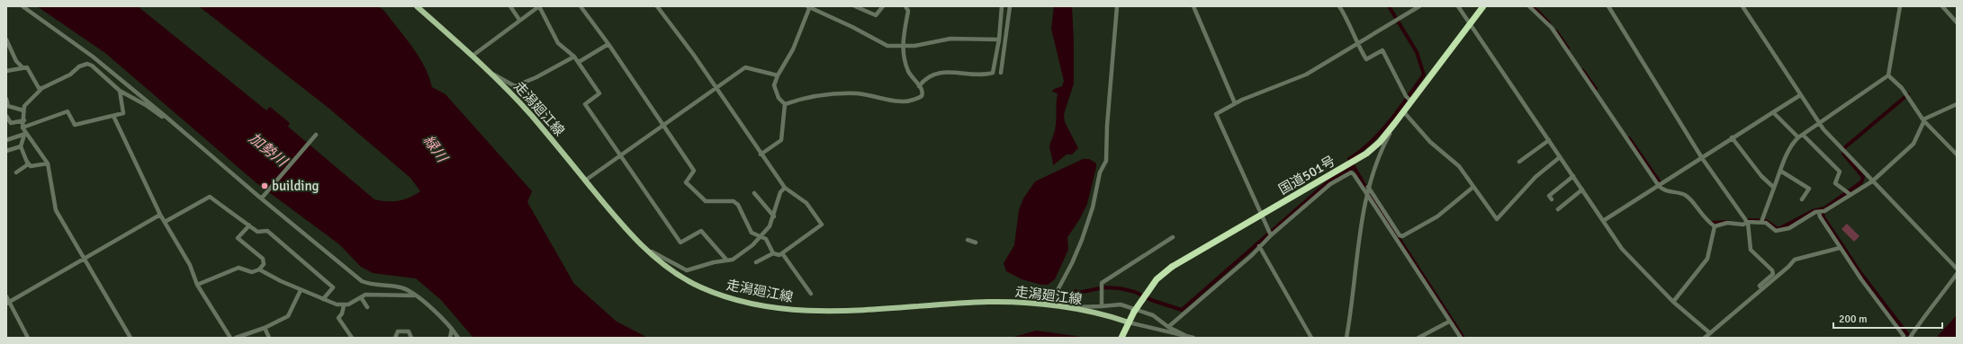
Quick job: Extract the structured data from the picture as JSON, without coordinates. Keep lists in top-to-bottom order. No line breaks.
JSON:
{"streets":{"highway":["国道501号"],"main road":["走潟廻江線"]},"crossings":[["走潟廻江線","国道501号"]],"water":["緑川","加勢川"],"places":["building"],"scale_bar":"200 m"}
